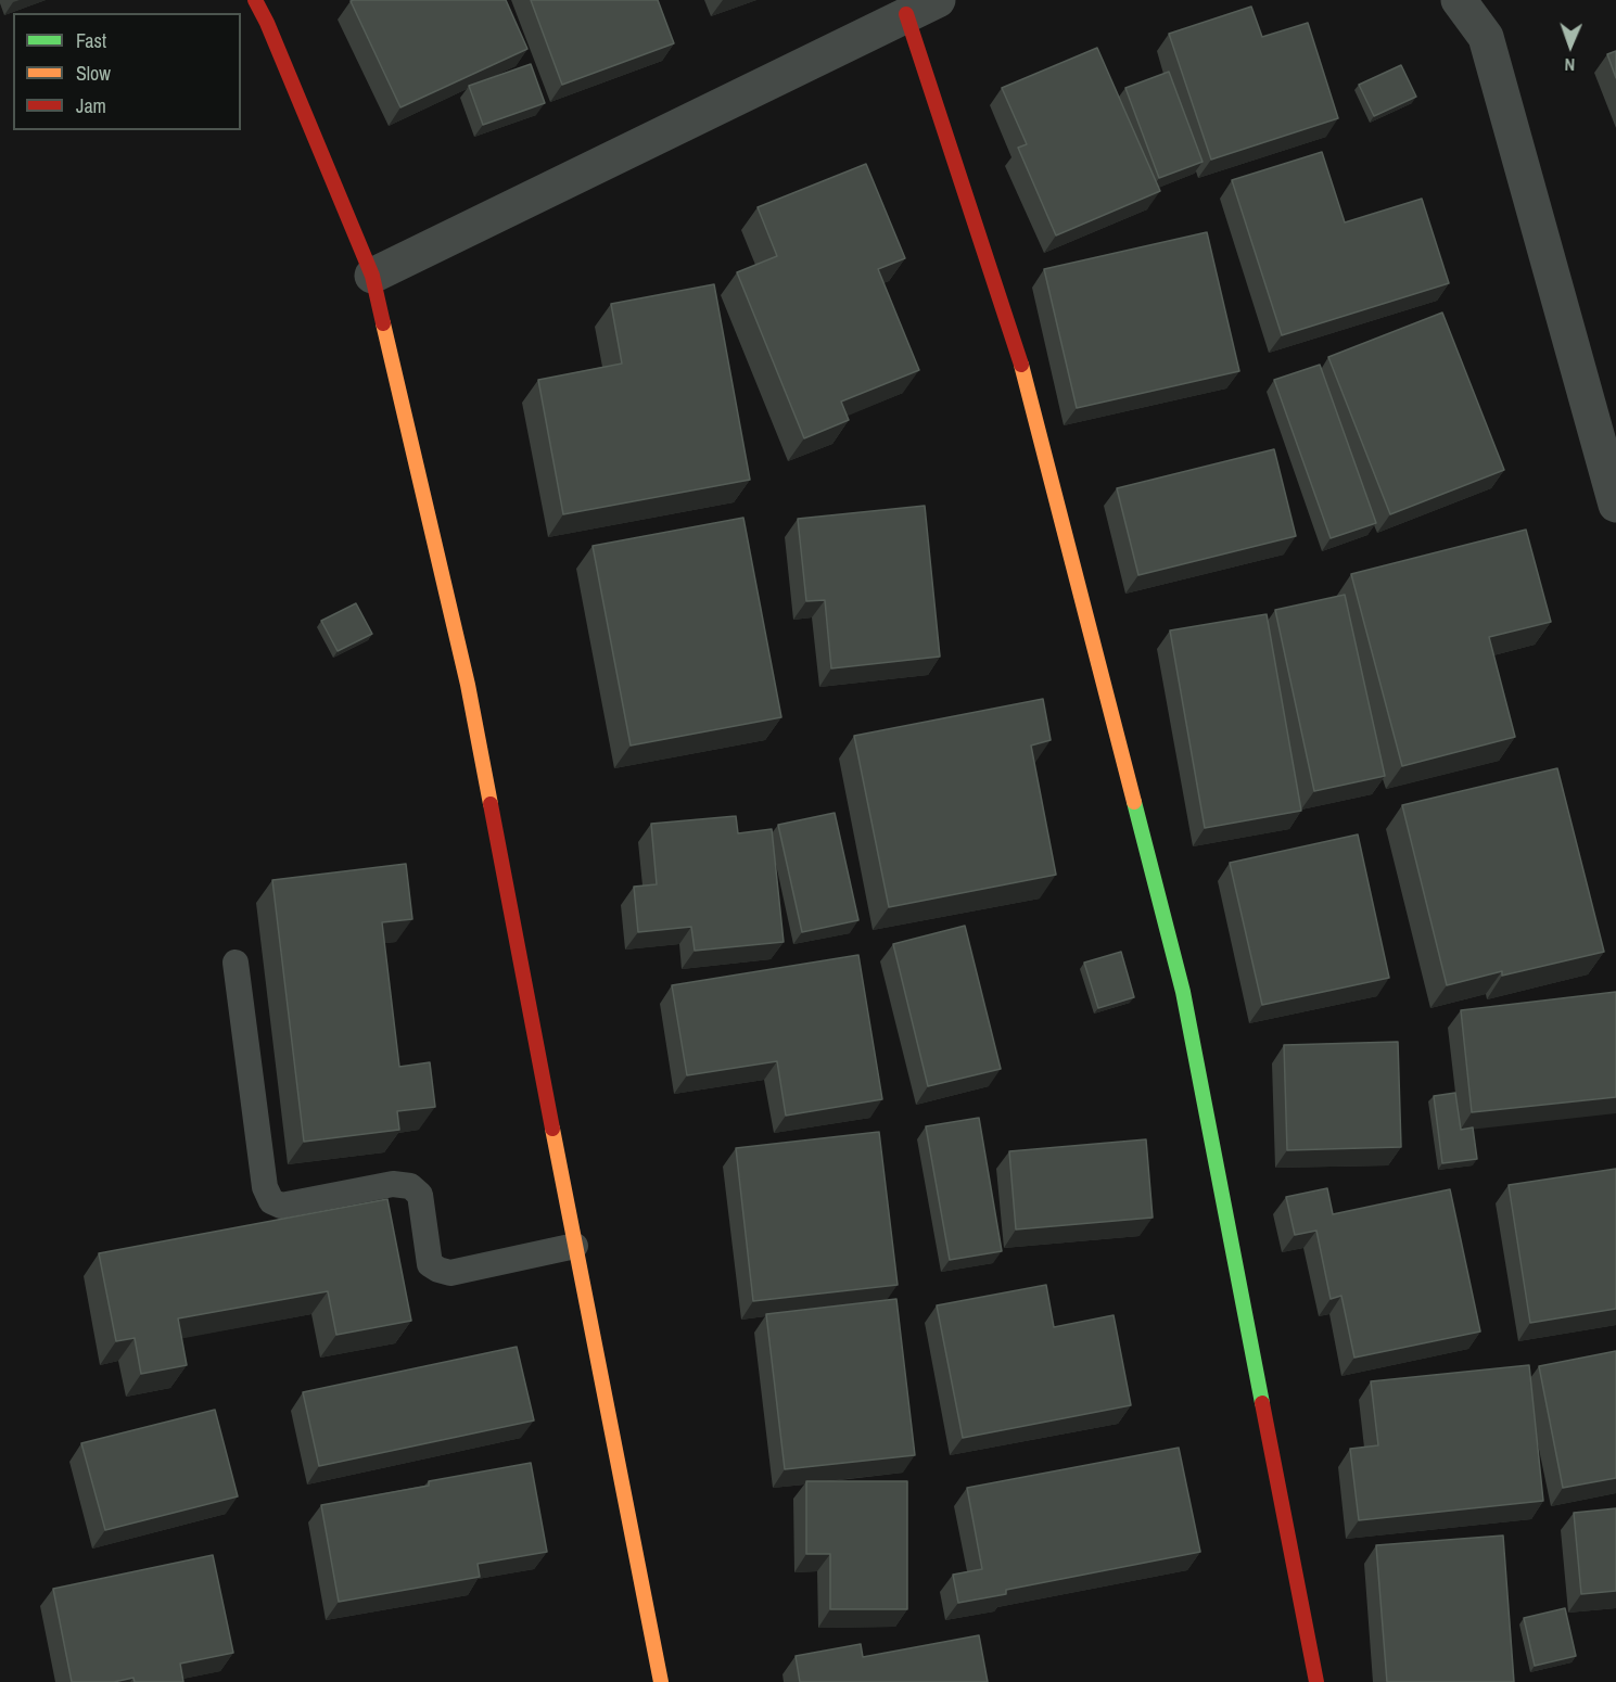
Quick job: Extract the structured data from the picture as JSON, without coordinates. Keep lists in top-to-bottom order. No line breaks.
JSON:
{"legend":["Fast","Slow","Jam"],"north":"bottom"}
